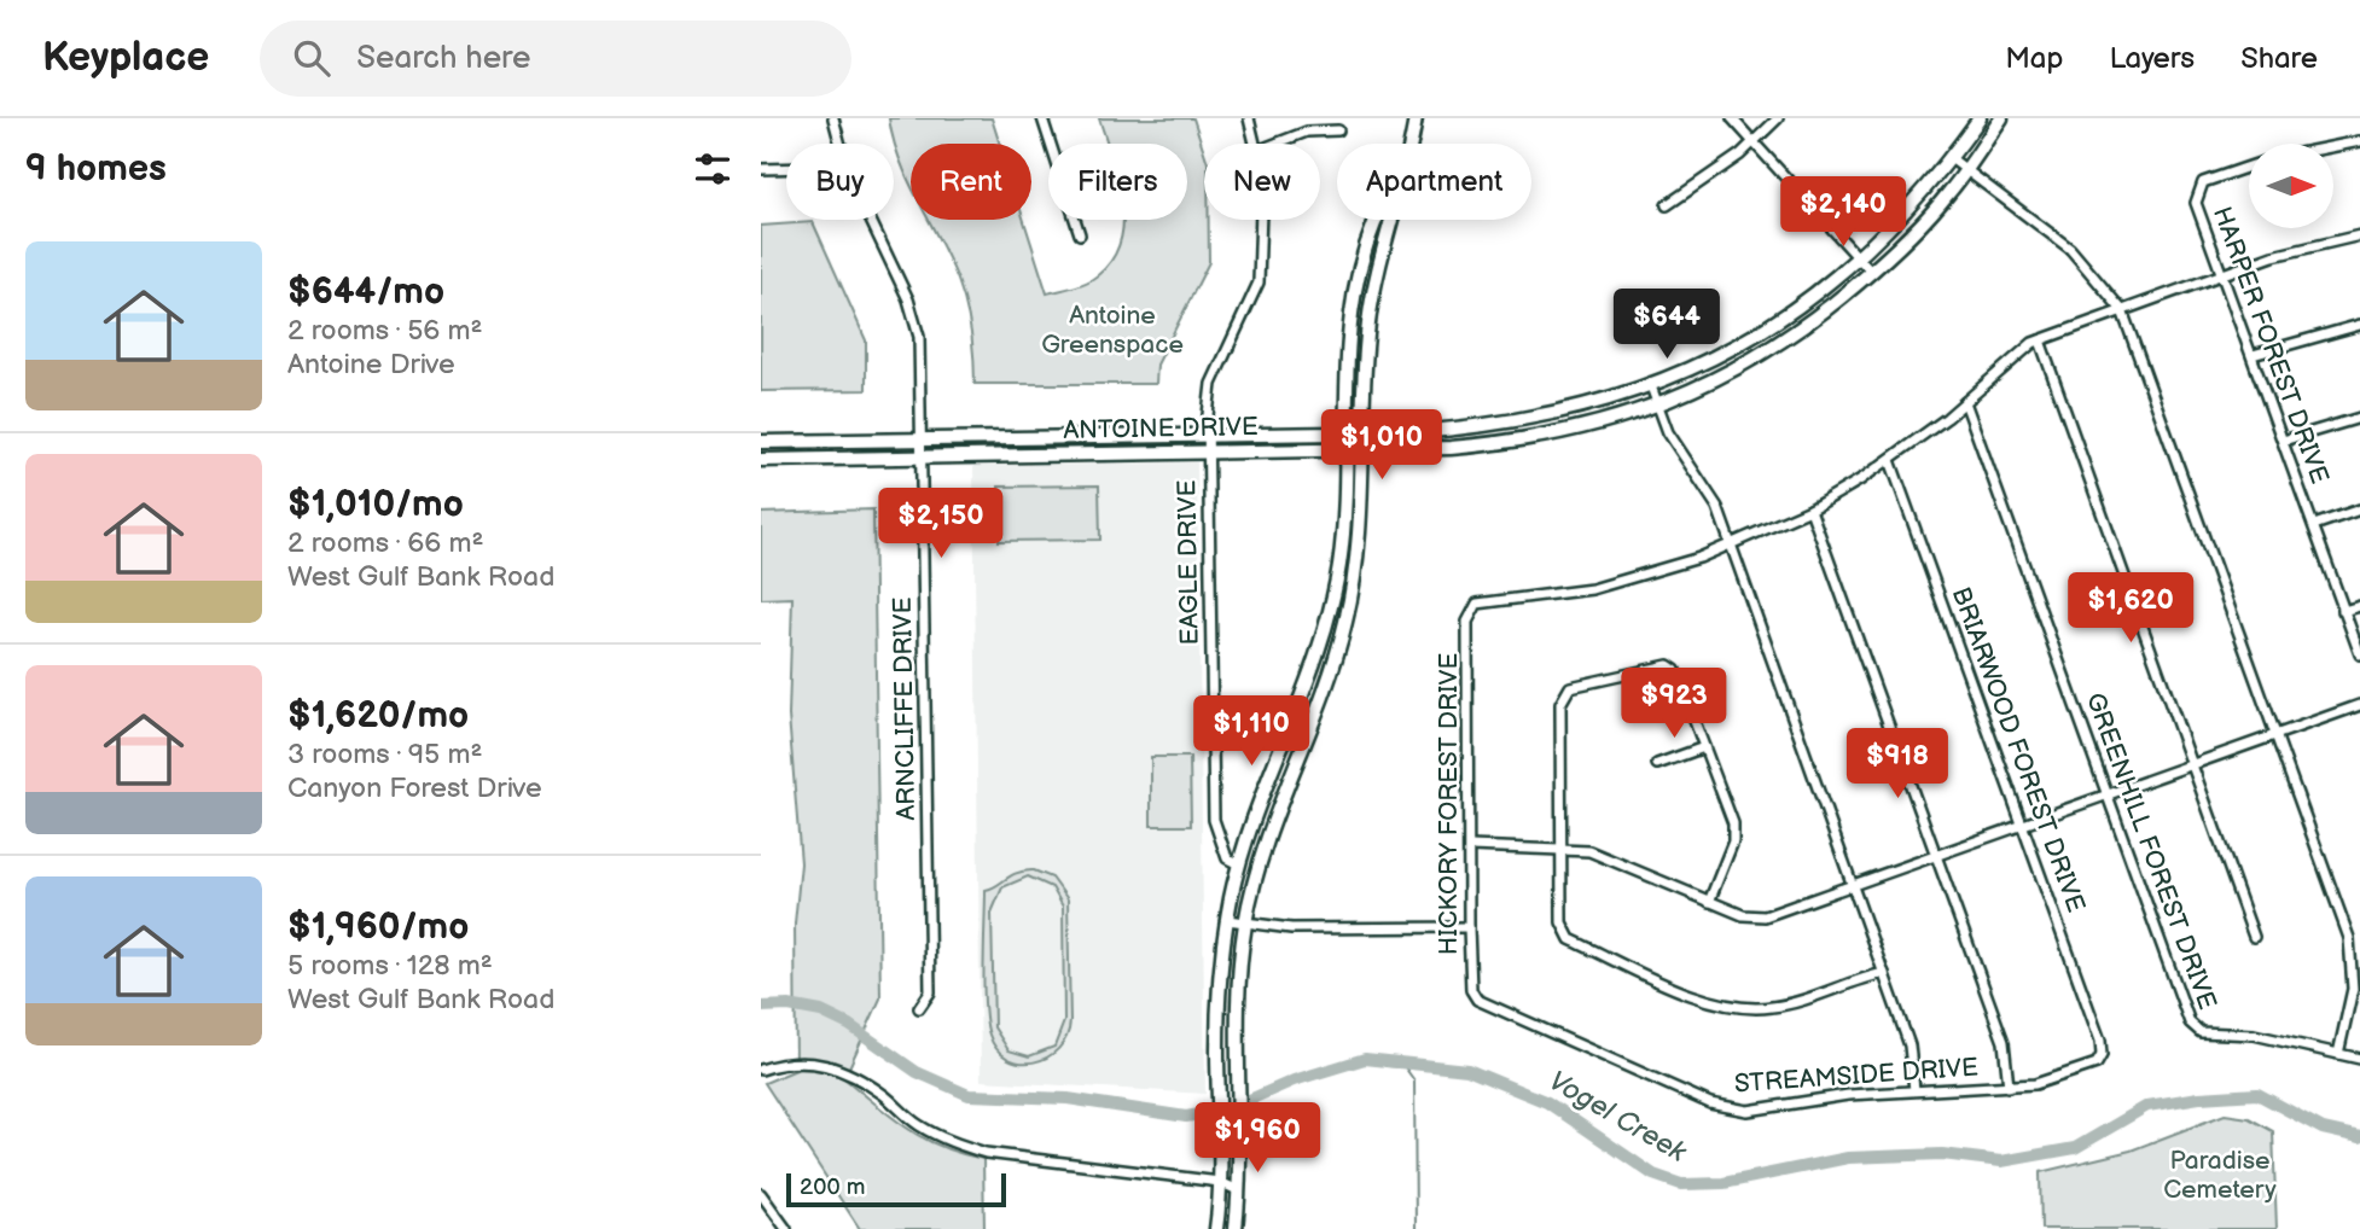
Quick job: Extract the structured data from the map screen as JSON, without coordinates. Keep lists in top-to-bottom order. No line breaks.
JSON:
{"streets":{"main road":["ANTOINE DRIVE"],"street":["HARPER FOREST DRIVE","EAGLE DRIVE","ARNCLIFFE DRIVE","BRIARWOOD FOREST DRIVE","HICKORY FOREST DRIVE","GREENHILL FOREST DRIVE","STREAMSIDE DRIVE"]},"crossings":[["ANTOINE DRIVE","EAGLE DRIVE"],["ANTOINE DRIVE","ARNCLIFFE DRIVE"],["BRIARWOOD FOREST DRIVE","STREAMSIDE DRIVE"],["HICKORY FOREST DRIVE","STREAMSIDE DRIVE"]],"water":["Vogel Creek"],"parks":["Antoine Greenspace","Paradise Cemetery"],"scale_bar":"200 m","north":"right","page":{"header":"Keyplace","search":"Search here","nav":["Map","Layers","Share"],"heading":"9 homes","chip":["Buy","Rent","Filters","New","Apartment"],"price":["$2,140","$644","$1,010","$2,150","$1,620","$923","$1,110","$918","$1,960"],"list":[{"name":"$644/mo","note":"2 rooms · 56 m² · Antoine Drive"},{"name":"$1,010/mo","note":"2 rooms · 66 m² · West Gulf Bank Road"},{"name":"$1,620/mo","note":"3 rooms · 95 m² · Canyon Forest Drive"},{"name":"$1,960/mo","note":"5 rooms · 128 m² · West Gulf Bank Road"}],"scale":"200 m"}}
